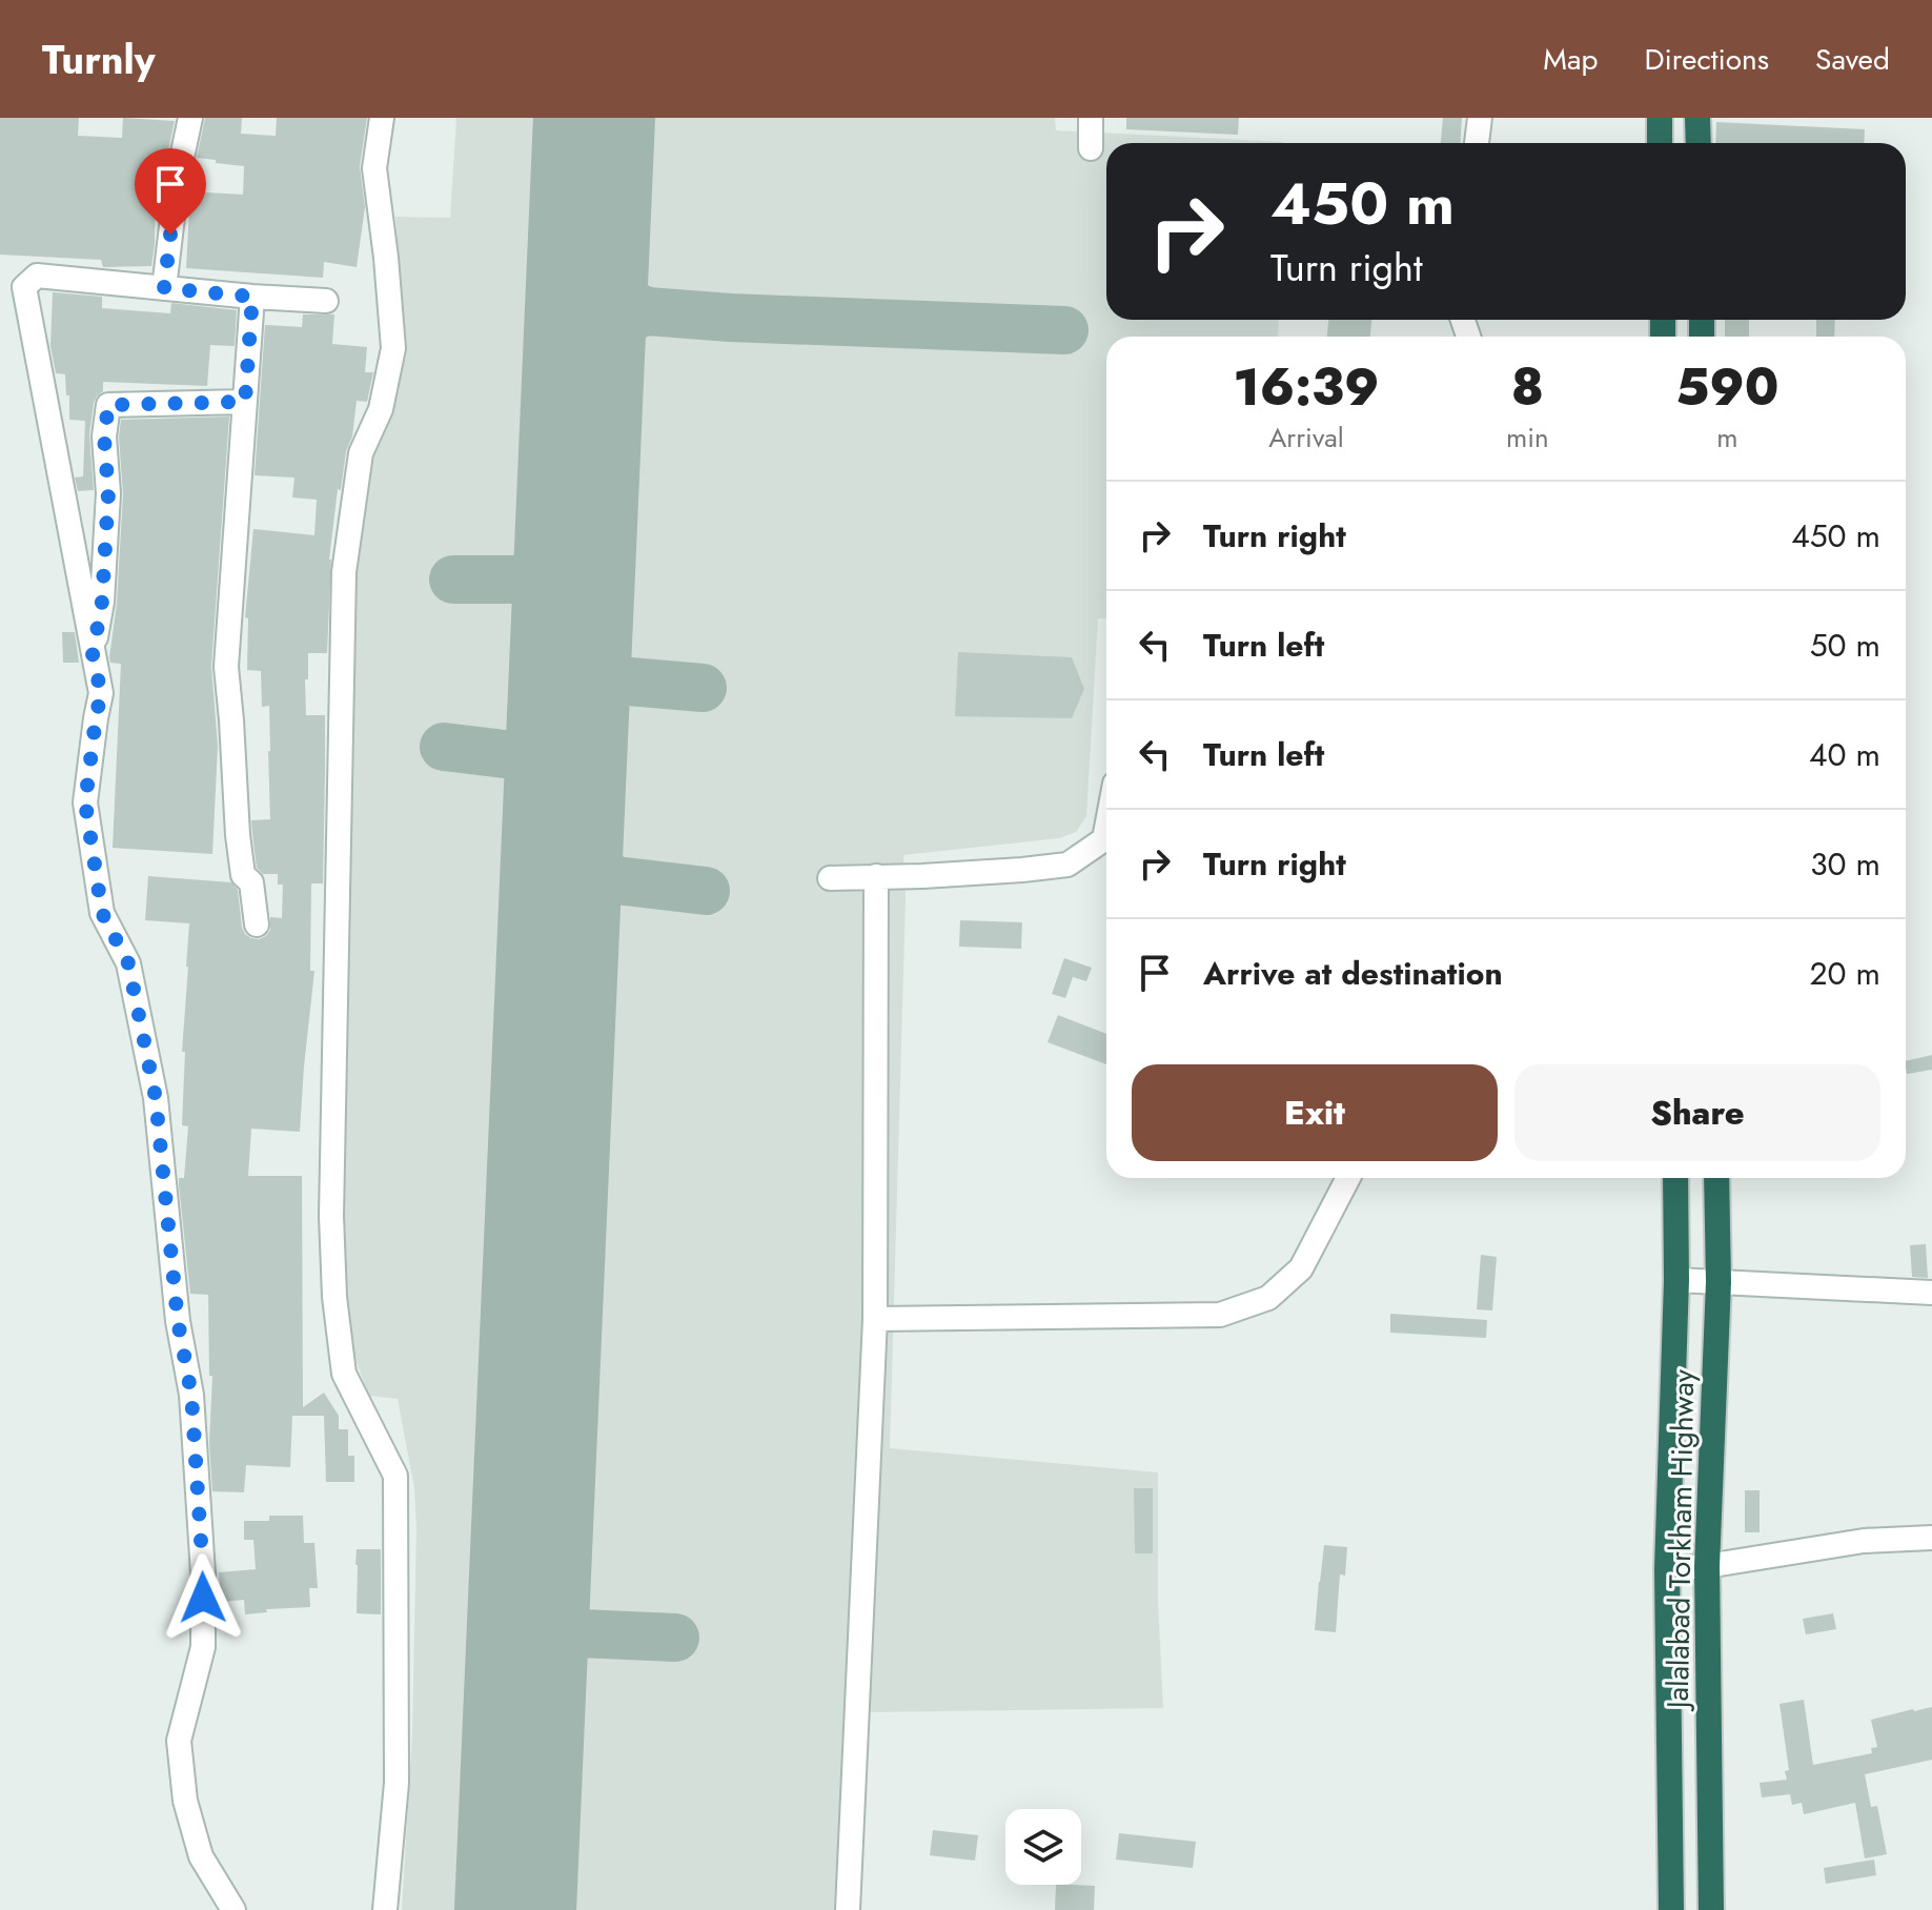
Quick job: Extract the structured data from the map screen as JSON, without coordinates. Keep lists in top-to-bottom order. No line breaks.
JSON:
{"streets":{"highway":["Jalalabad Torkham Highway"]},"page":{"header":"Turnly","nav":["Map","Directions","Saved"],"turn":["450 m","Turn right"],"eta":["16:39","Arrival","8","min","590","m"],"list":[{"name":"Turn right","value":"450 m"},{"name":"Turn left","value":"50 m"},{"name":"Turn left","value":"40 m"},{"name":"Turn right","value":"30 m"},{"name":"Arrive at destination","value":"20 m"}],"buttons":["Exit","Share"]}}
